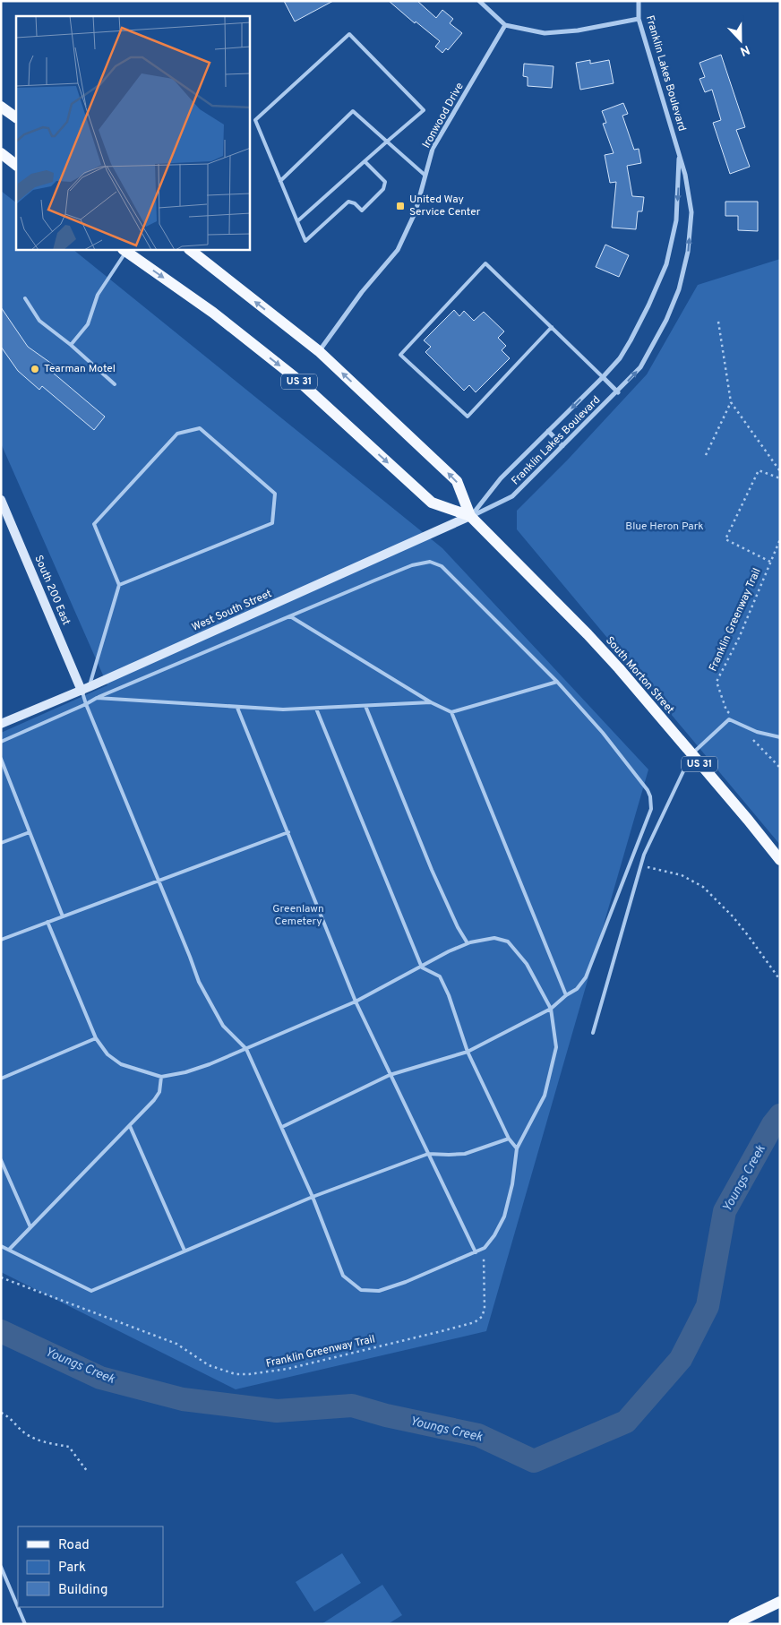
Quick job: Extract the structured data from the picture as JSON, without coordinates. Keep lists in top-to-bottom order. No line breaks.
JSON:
{"streets":{"main road":["US 31","South Morton Street"],"street":["Franklin Lakes Boulevard","Ironwood Drive","South 200 East","West South Street"],"path":["Franklin Greenway Trail"]},"crossings":[["Franklin Lakes Boulevard","US 31"],["Franklin Lakes Boulevard","West South Street"],["Franklin Lakes Boulevard","South Morton Street"],["Ironwood Drive","US 31"],["US 31","West South Street"],["US 31","South Morton Street"],["South 200 East","West South Street"],["West South Street","South Morton Street"]],"water":["Youngs Creek"],"parks":["Blue Heron Park","Greenlawn Cemetery"],"places":{"transit":["United Way Service Center"],"other":["Tearman Motel"]},"legend":["Road","Park","Building"],"north":"bottom"}
